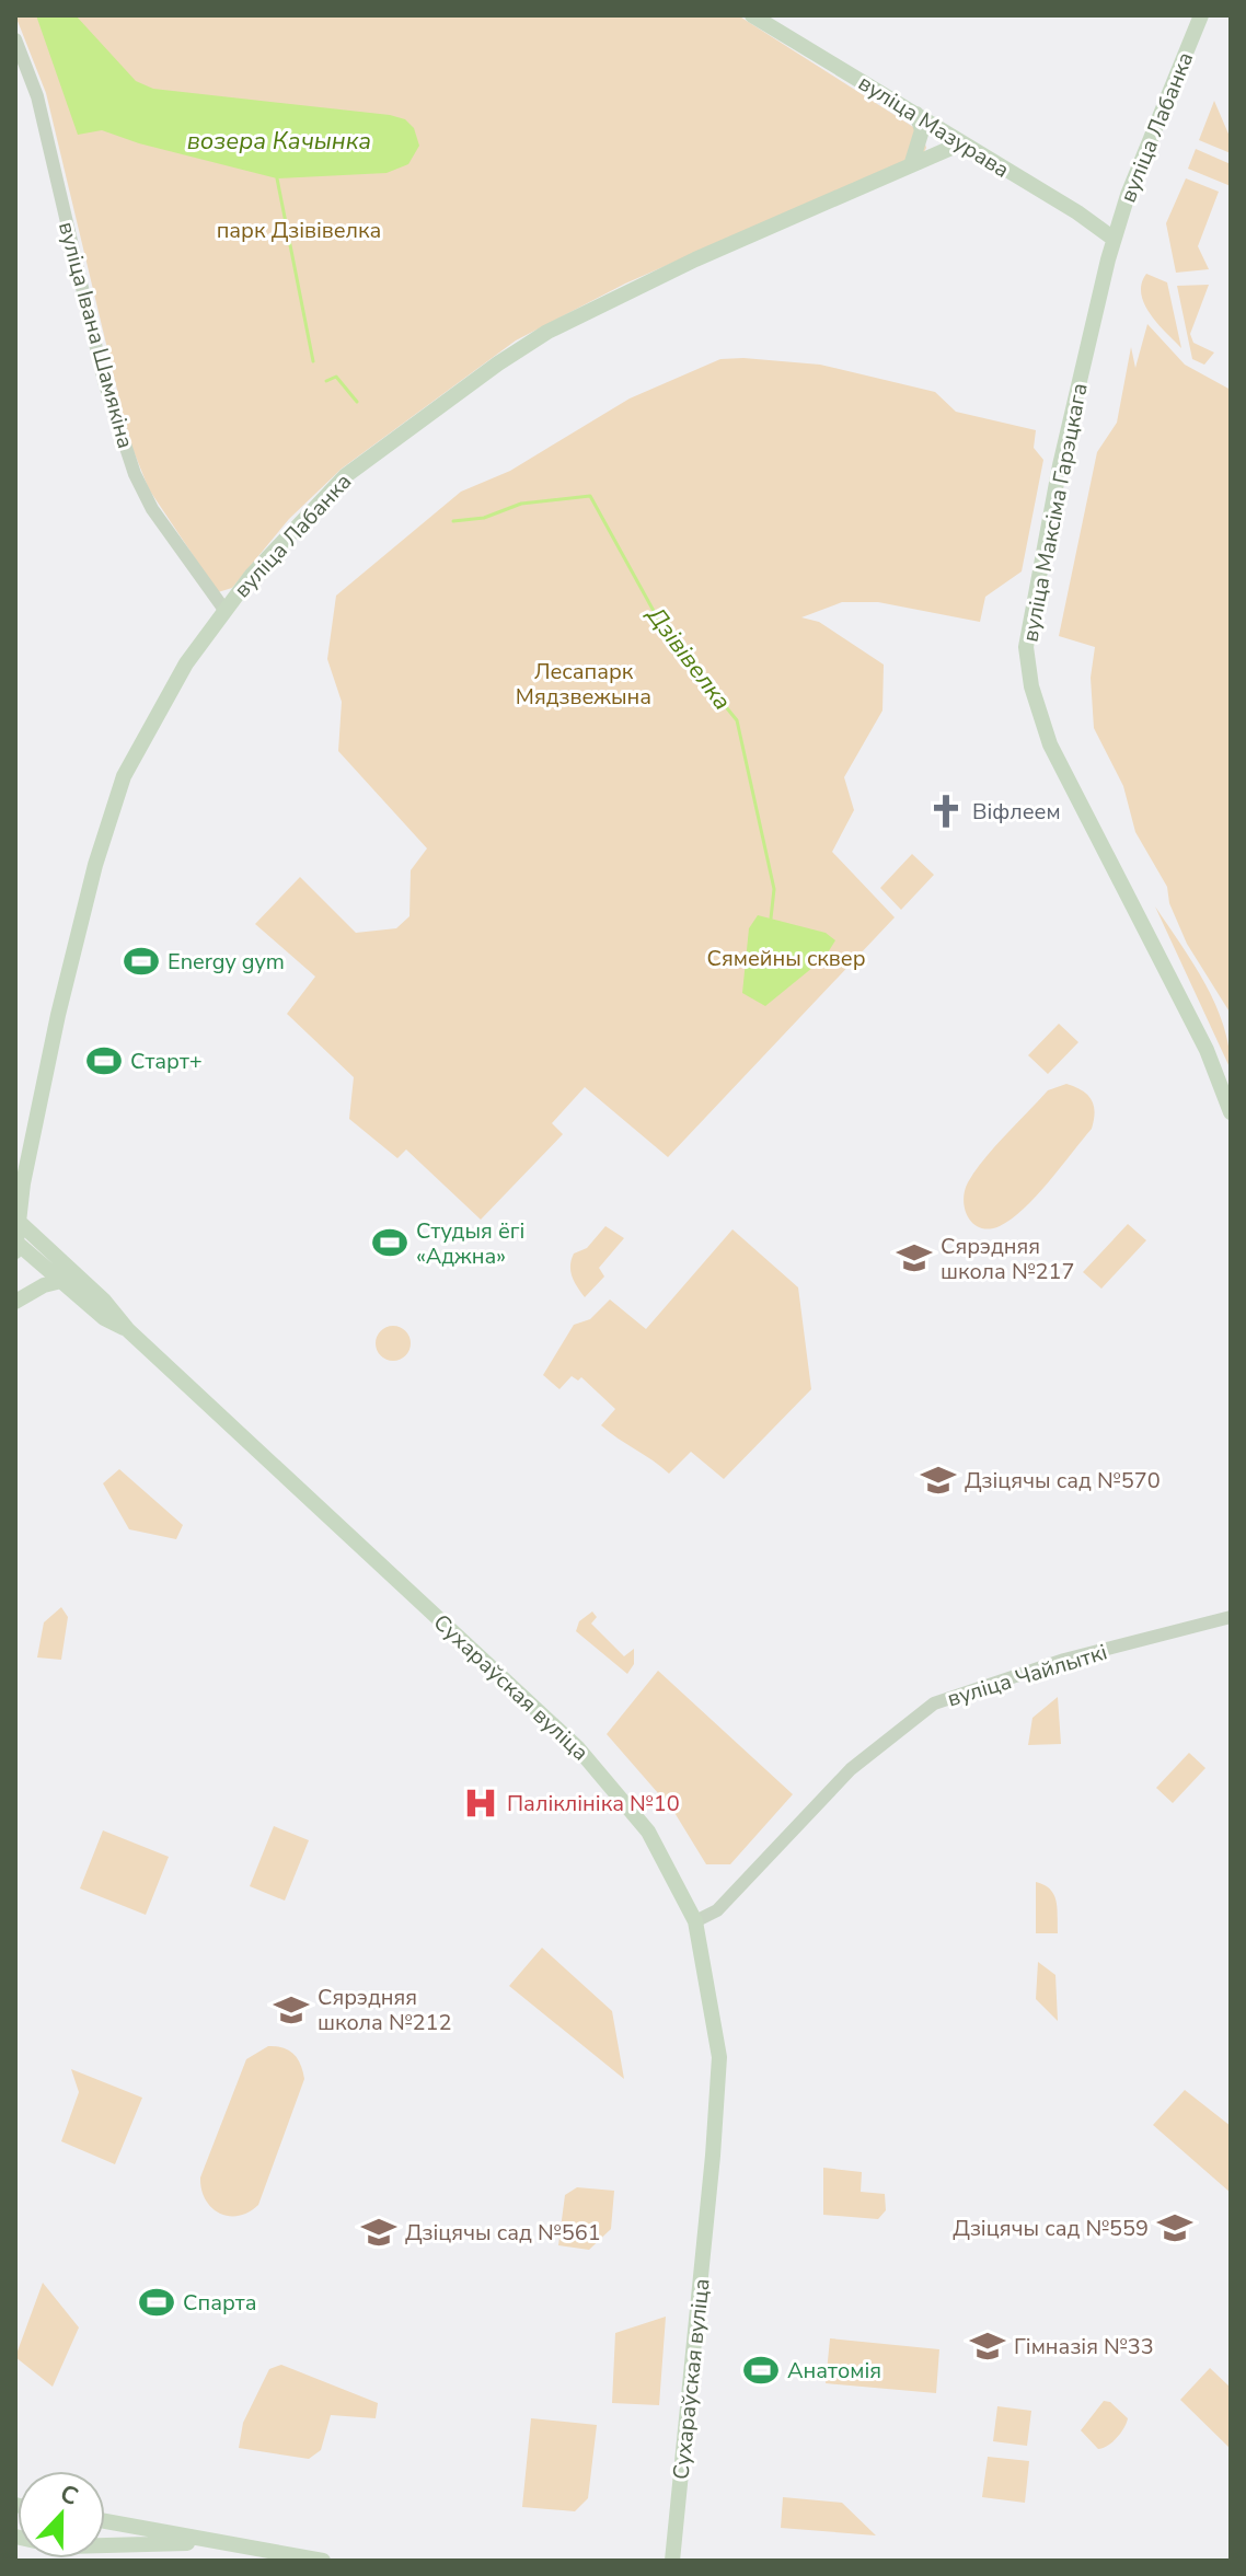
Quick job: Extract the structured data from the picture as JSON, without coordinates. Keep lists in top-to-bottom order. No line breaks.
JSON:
{"streets":{"main road":["вуліца Мазурава","вуліца Лабанка","вуліца Максіма Гарэцкага","Сухараўская вуліца"],"street":["вуліца Івана Шамякіна","вуліца Чайлыткі"]},"crossings":[["вуліца Мазурава","вуліца Лабанка"],["вуліца Мазурава","вуліца Максіма Гарэцкага"],["вуліца Лабанка","вуліца Івана Шамякіна"],["вуліца Лабанка","вуліца Максіма Гарэцкага"],["вуліца Лабанка","Сухараўская вуліца"],["вуліца Чайлыткі","Сухараўская вуліца"]],"water":["возера Качынка","Дзівівелка"],"parks":["парк Дзівівелка","Лесапарк Мядзвежына","Сямейны сквер"],"places":{"church":["Віфлеем"],"sports":["Energy gym","Старт+","Студыя ёгі «Аджна»","Спарта","Анатомія"],"school or university":["Сярэдняя школа №217","Дзіцячы сад №570","Сярэдняя школа №212","Дзіцячы сад №559","Дзіцячы сад №561","Гімназія №33"],"hospital":["Паліклініка №10"]},"north":"top"}
